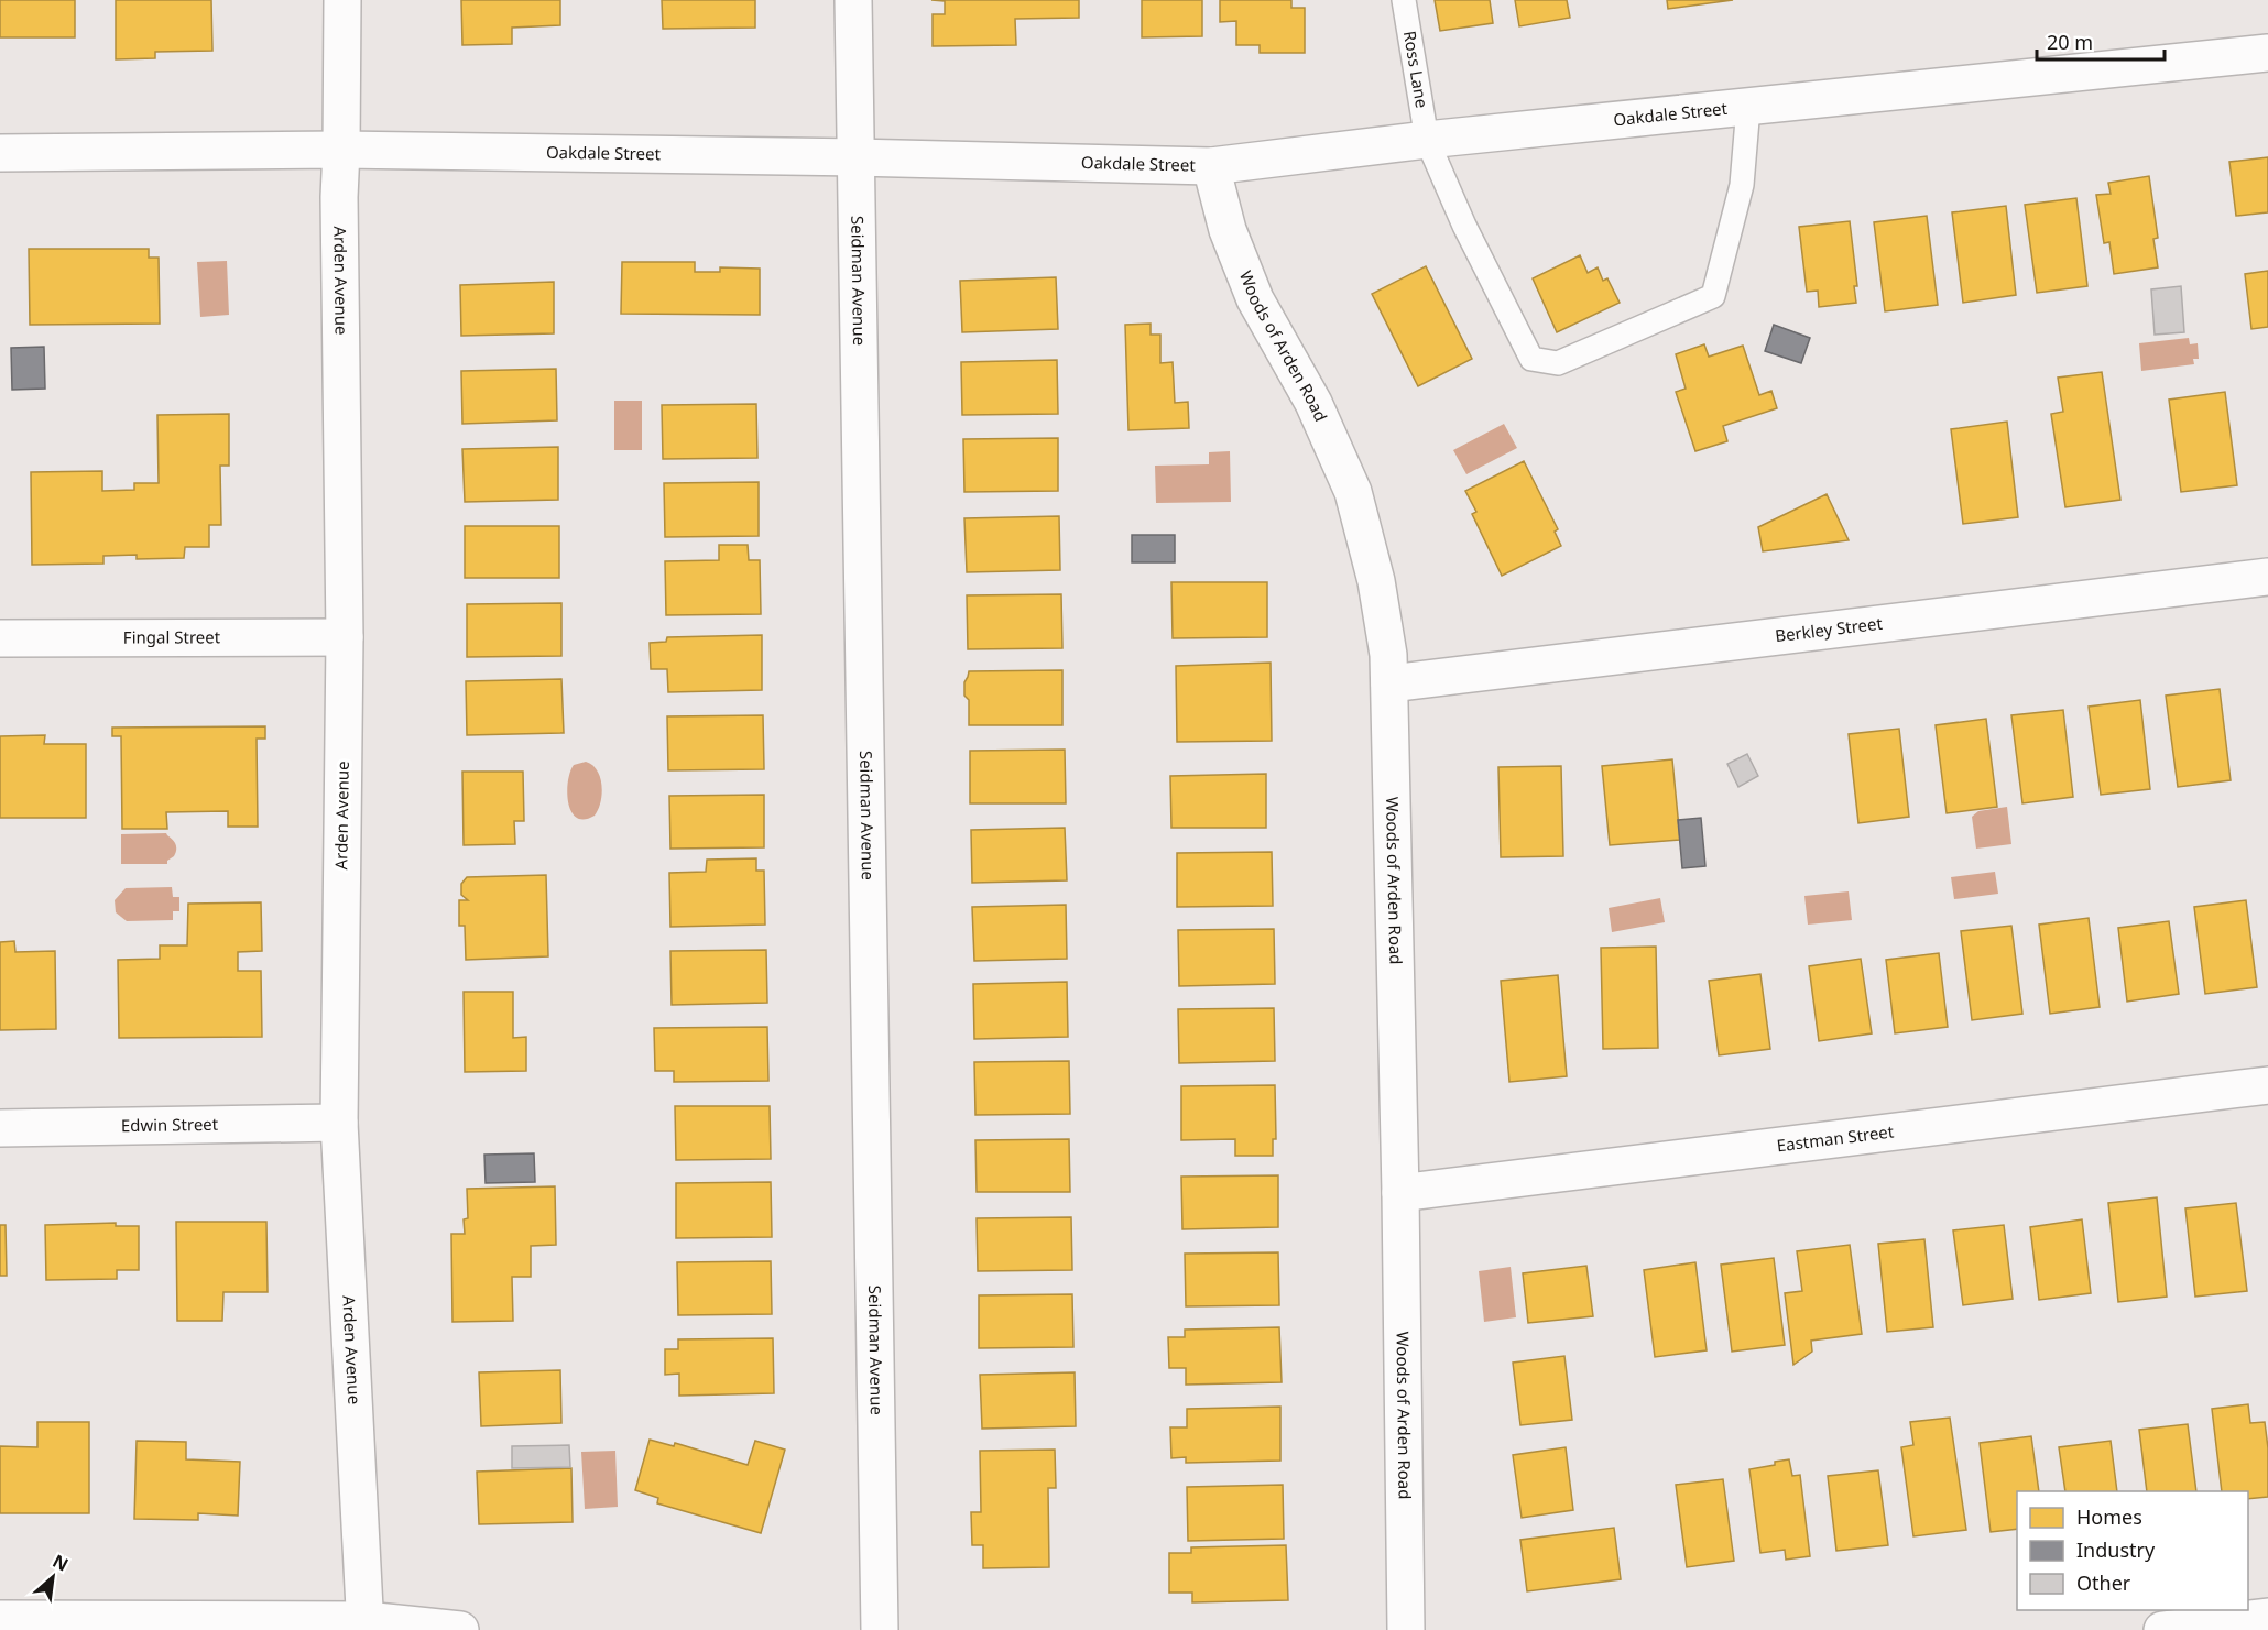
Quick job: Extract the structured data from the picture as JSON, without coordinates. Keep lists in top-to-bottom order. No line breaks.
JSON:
{"streets":{"street":["Oakdale Street","Arden Avenue","Seidman Avenue","Woods of Arden Road","Berkley Street","Fingal Street","Edwin Street","Eastman Street"],"lane":["Ross Lane"]},"crossings":[["Ross Lane","Oakdale Street"],["Oakdale Street","Arden Avenue"],["Oakdale Street","Seidman Avenue"],["Oakdale Street","Woods of Arden Road"],["Arden Avenue","Fingal Street"],["Arden Avenue","Edwin Street"],["Woods of Arden Road","Berkley Street"],["Woods of Arden Road","Eastman Street"]],"legend":["Homes","Industry","Other"],"scale_bar":"20 m","north":"top right"}
